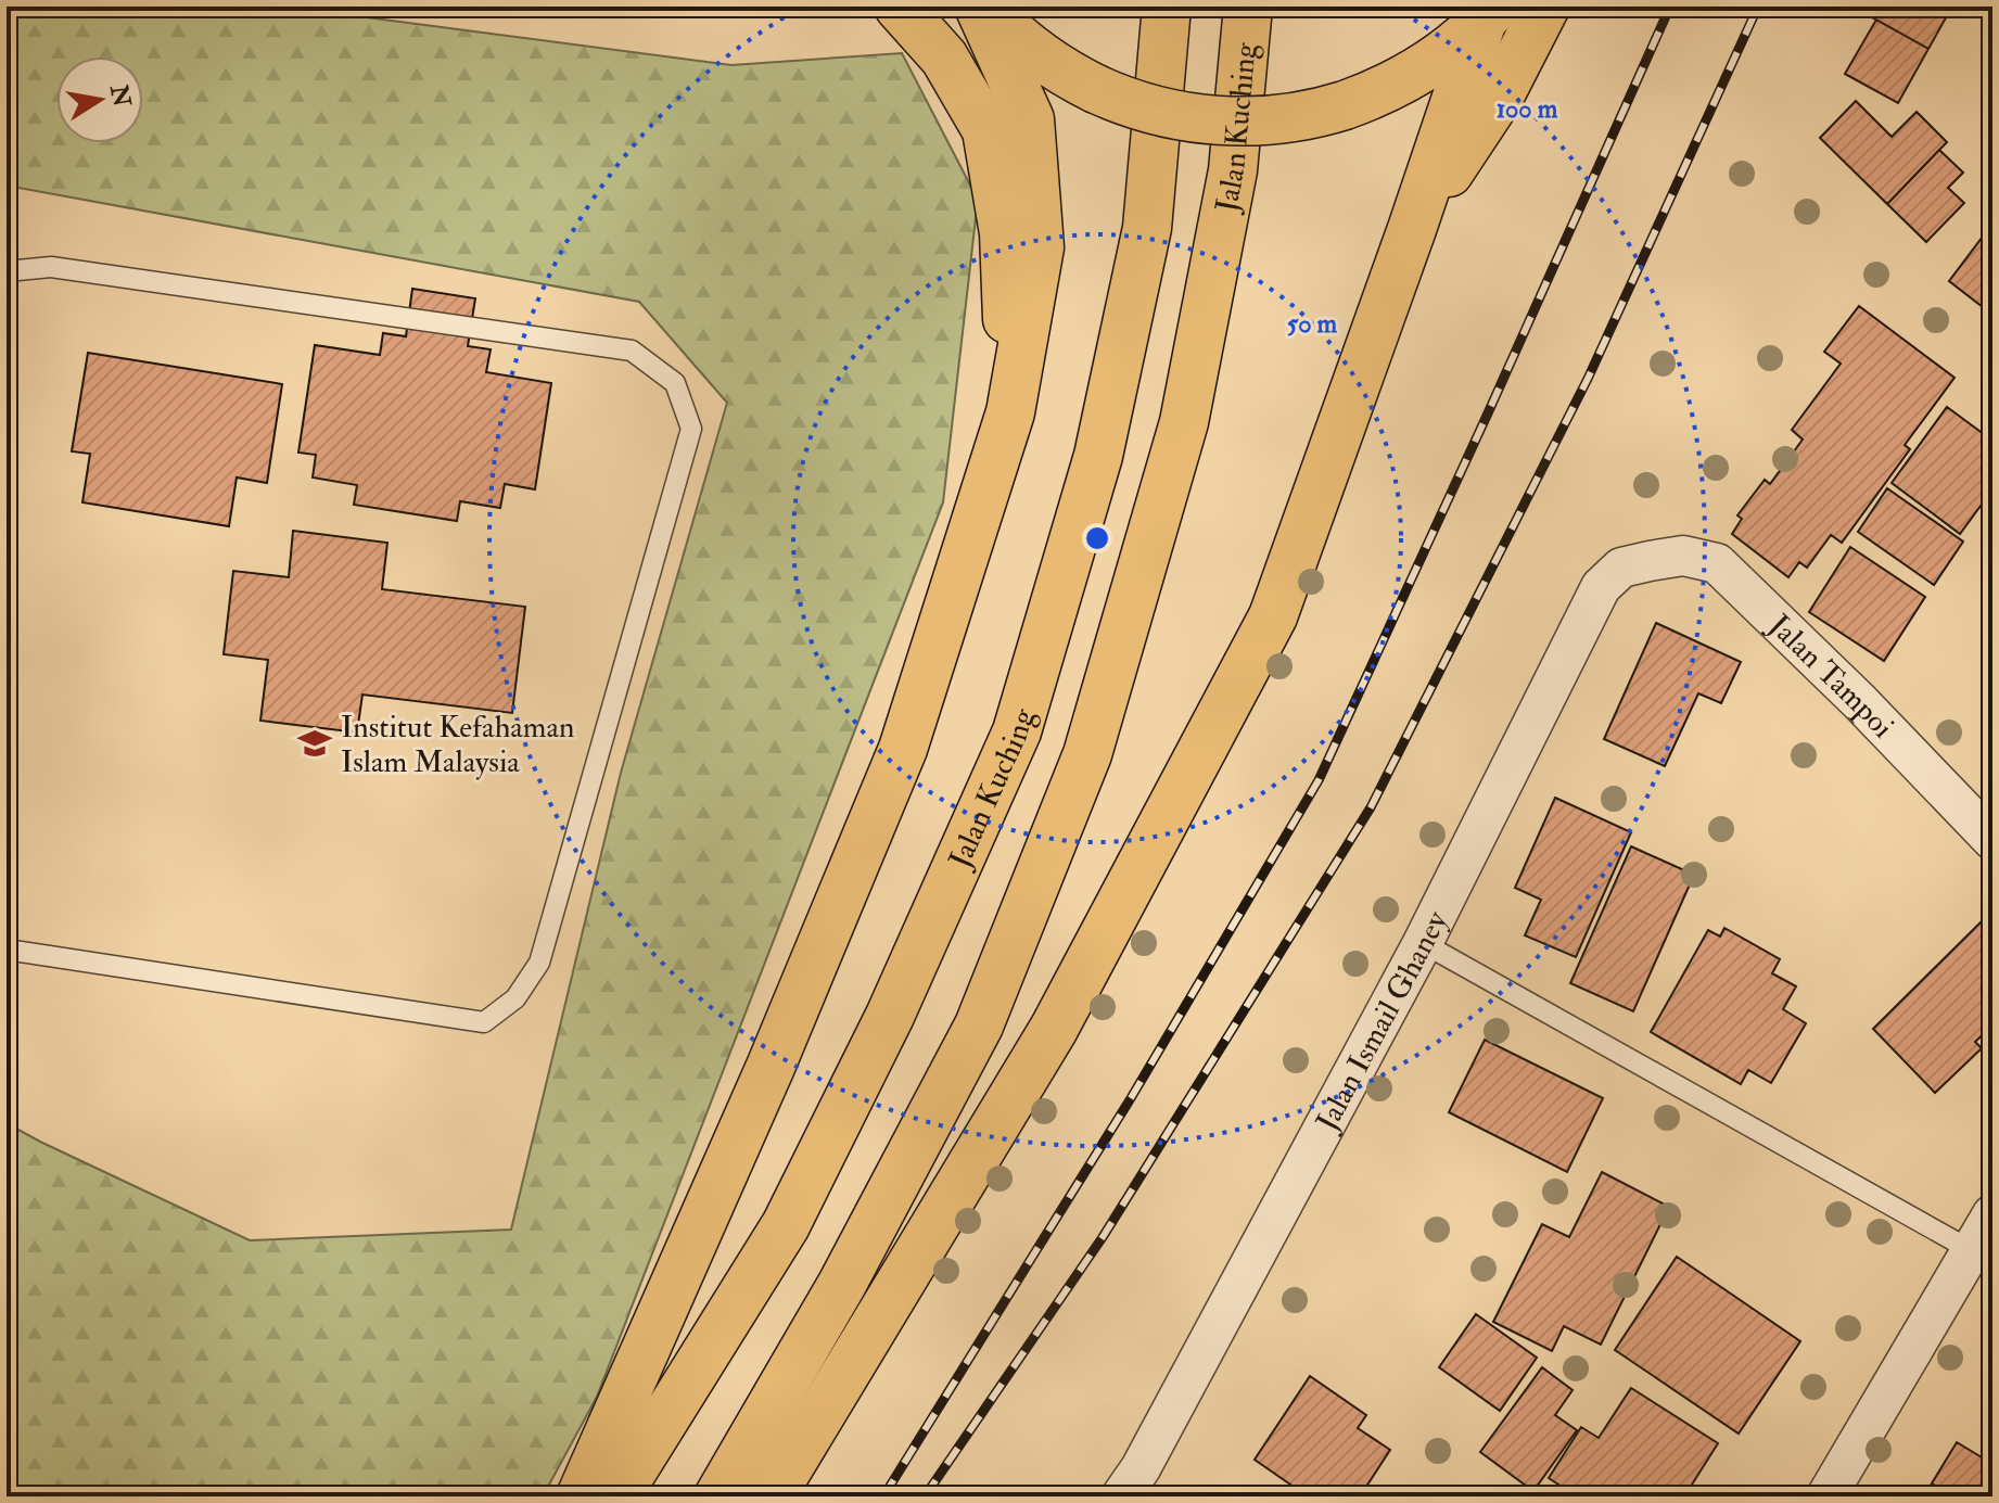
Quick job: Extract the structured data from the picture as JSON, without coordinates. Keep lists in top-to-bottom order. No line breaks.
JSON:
{"streets":{"main road":["Jalan Kuching"],"street":["Jalan Tampoi","Jalan Ismail Ghaney"]},"crossings":[["Jalan Tampoi","Jalan Ismail Ghaney"]],"places":{"school or university":["Institut Kefahaman Islam Malaysia"]},"north":"right","rings":["100 m","50 m"]}
